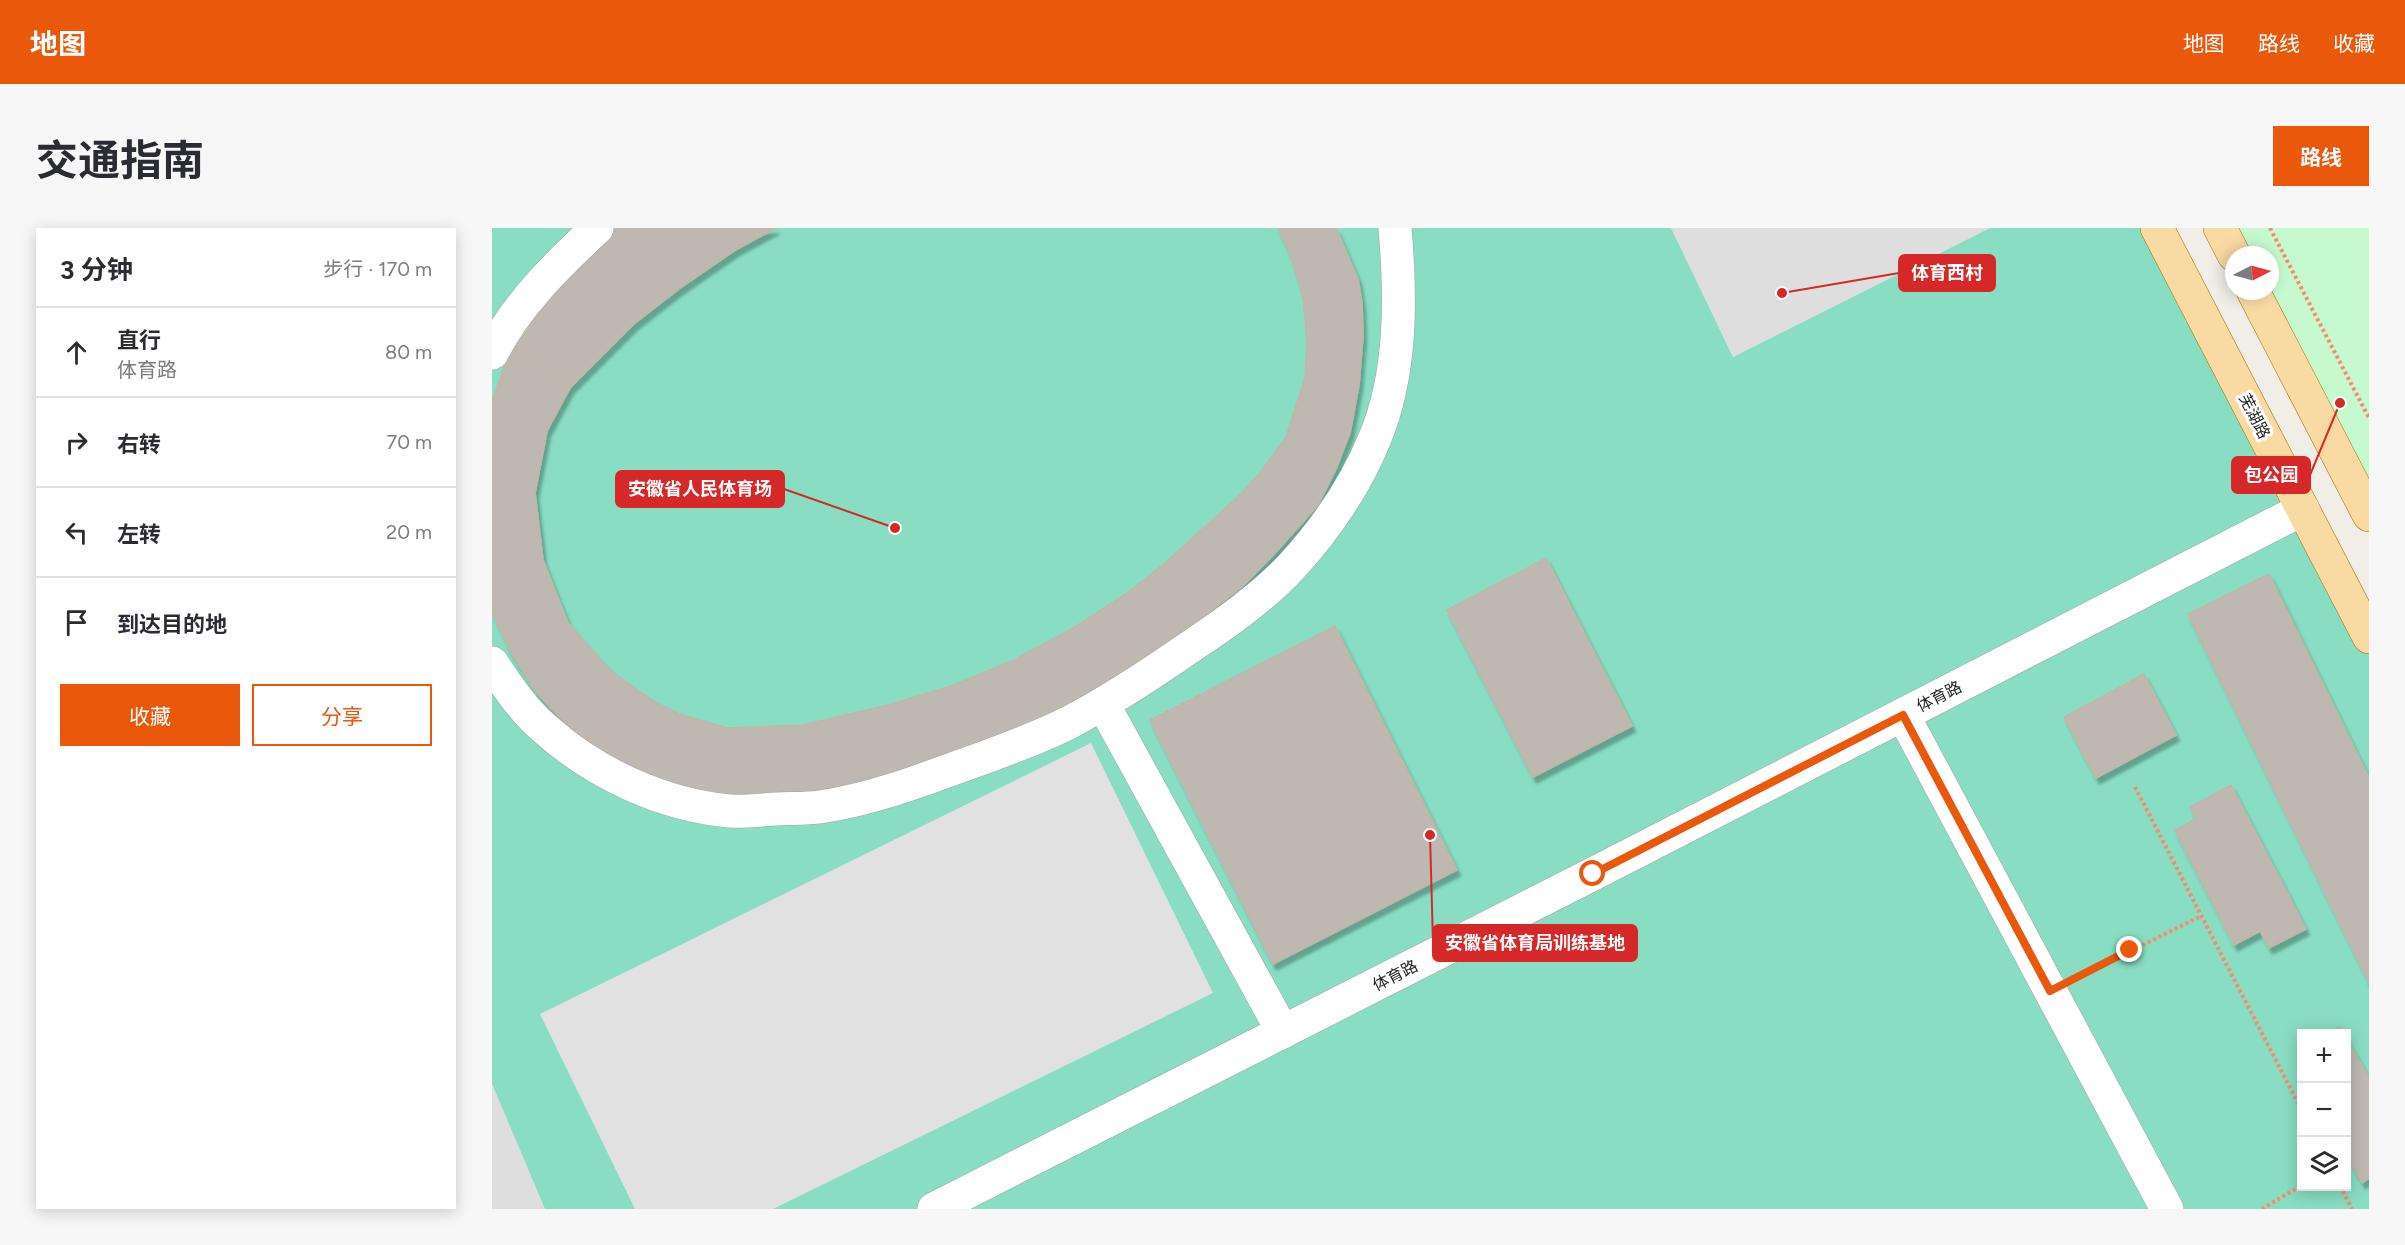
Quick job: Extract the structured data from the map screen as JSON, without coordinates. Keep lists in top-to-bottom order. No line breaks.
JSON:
{"streets":{"main road":["芜湖路"],"street":["体育路"]},"crossings":[["芜湖路","体育路"]],"places":["体育西村","包公园","安徽省人民体育场","安徽省体育局训练基地"],"north":"right","page":{"header":"地图","nav":["地图","路线","收藏"],"title":"交通指南","buttons":["路线",["收藏","分享"]],"heading":["3 分钟","步行 · 170 m"],"list":[["直行","体育路","80 m"],["右转","70 m"],["左转","20 m"],"到达目的地"],"map_buttons":["+","−"]}}
